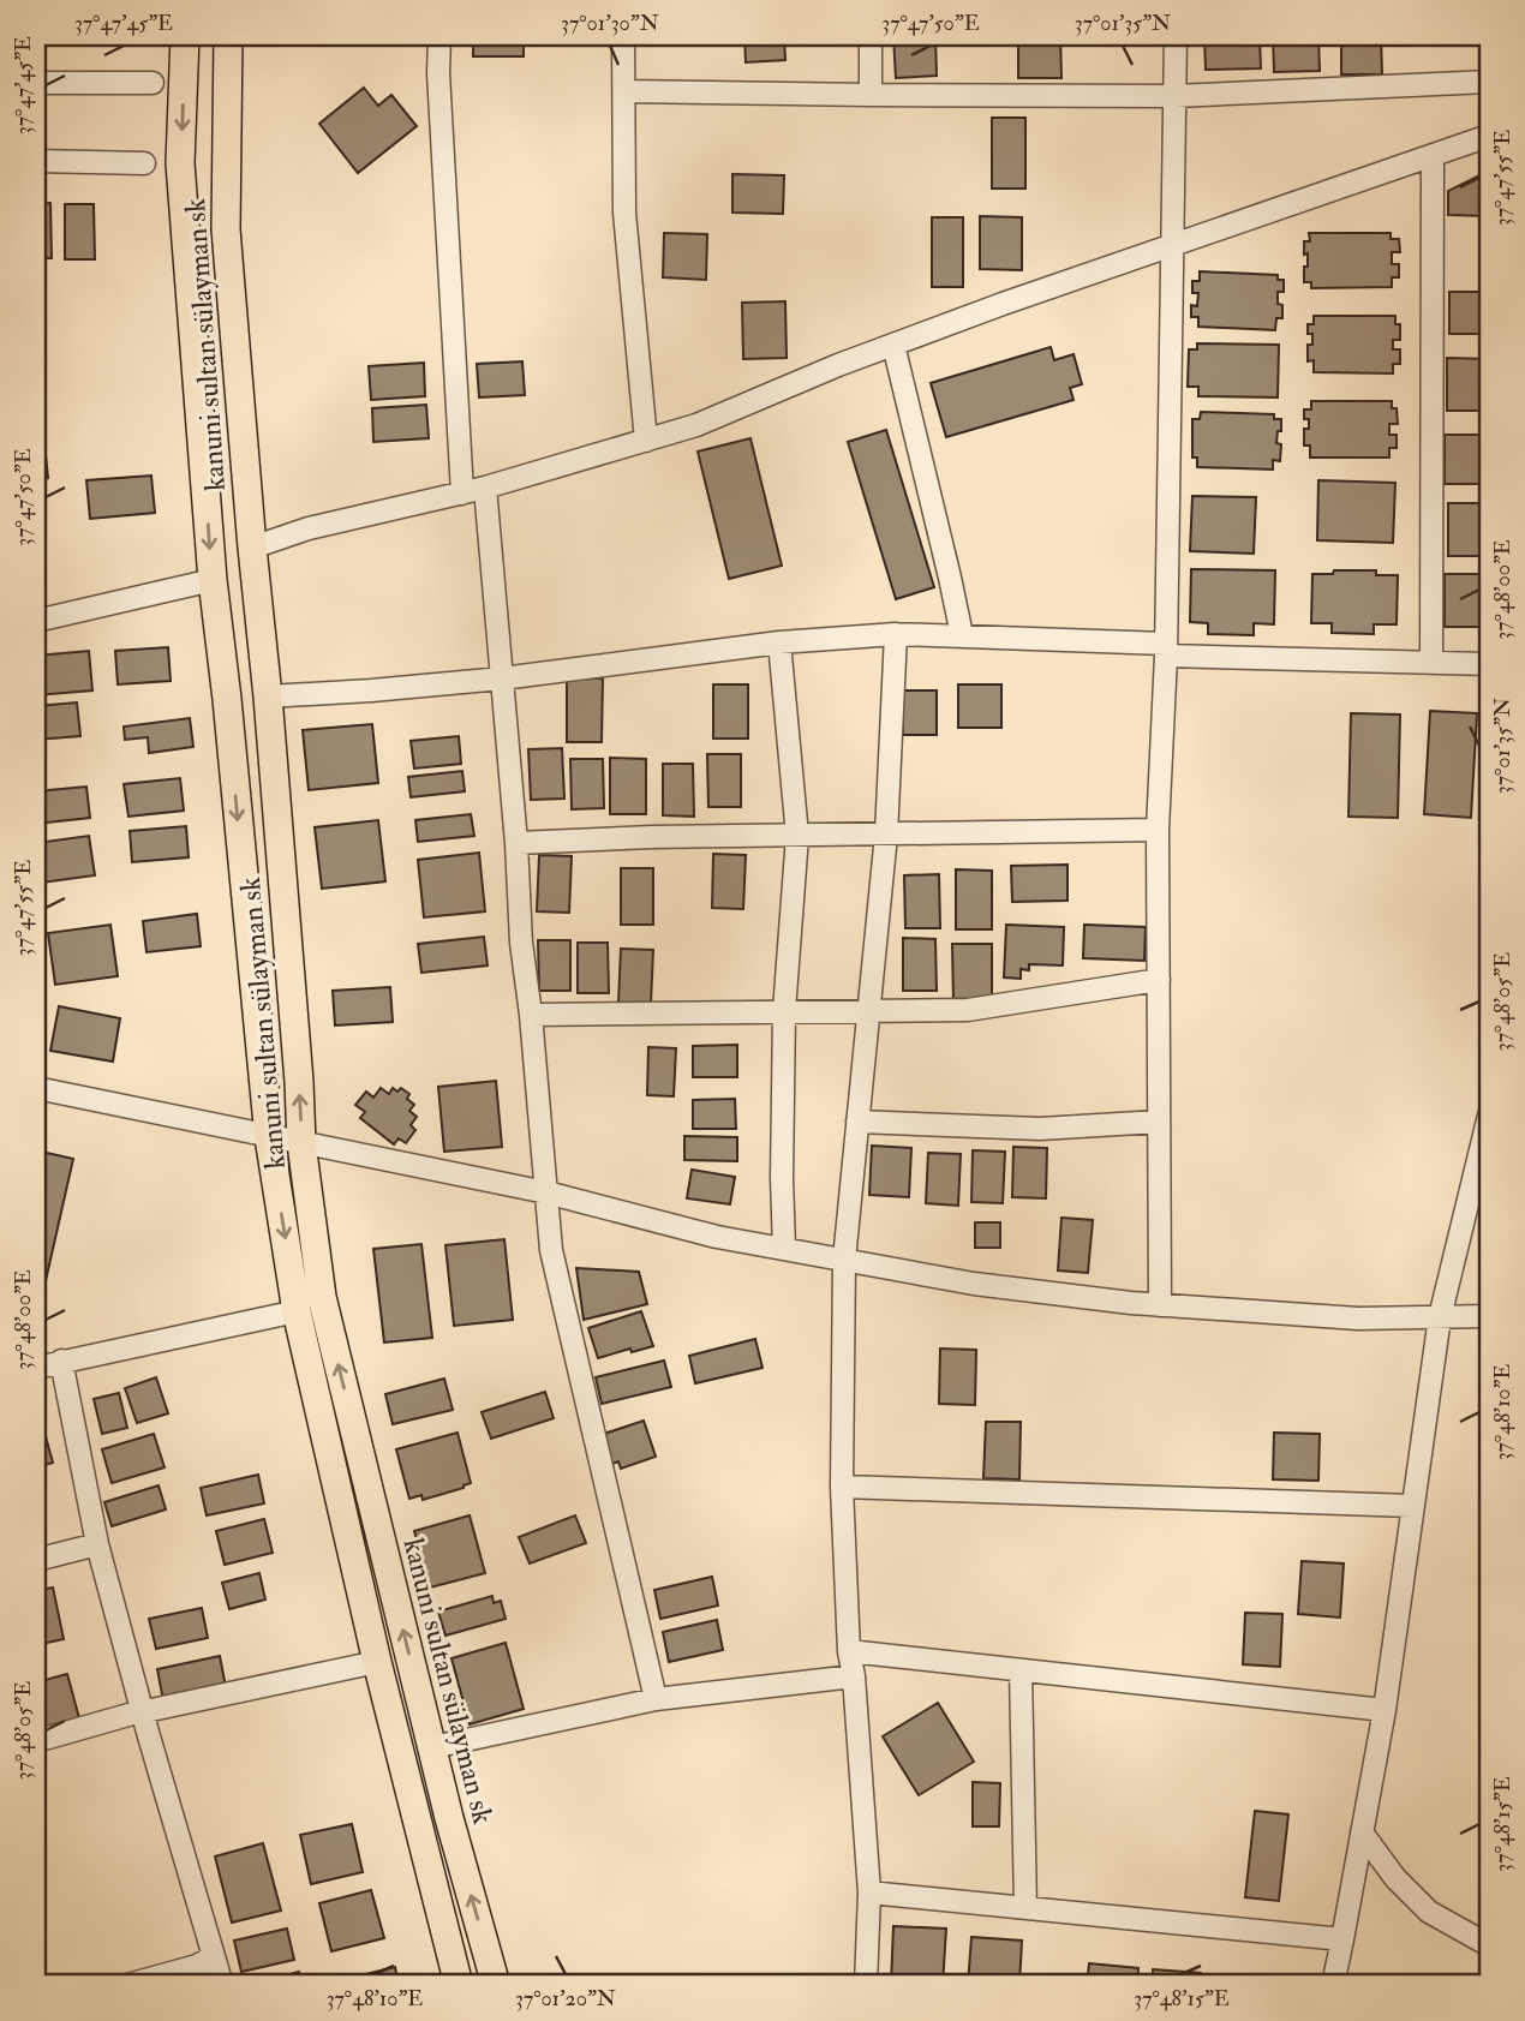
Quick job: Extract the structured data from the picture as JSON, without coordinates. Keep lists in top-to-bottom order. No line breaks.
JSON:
{"streets":{"main road":["kanuni sultan sülayman sk"]},"coordinates":["37°47'45\"E","37°01'30\"N","37°47'50\"E","37°01'35\"N","37°47'55\"E","37°48'00\"E","37°48'05\"E","37°48'10\"E","37°48'15\"E","37°01'20\"N"]}
